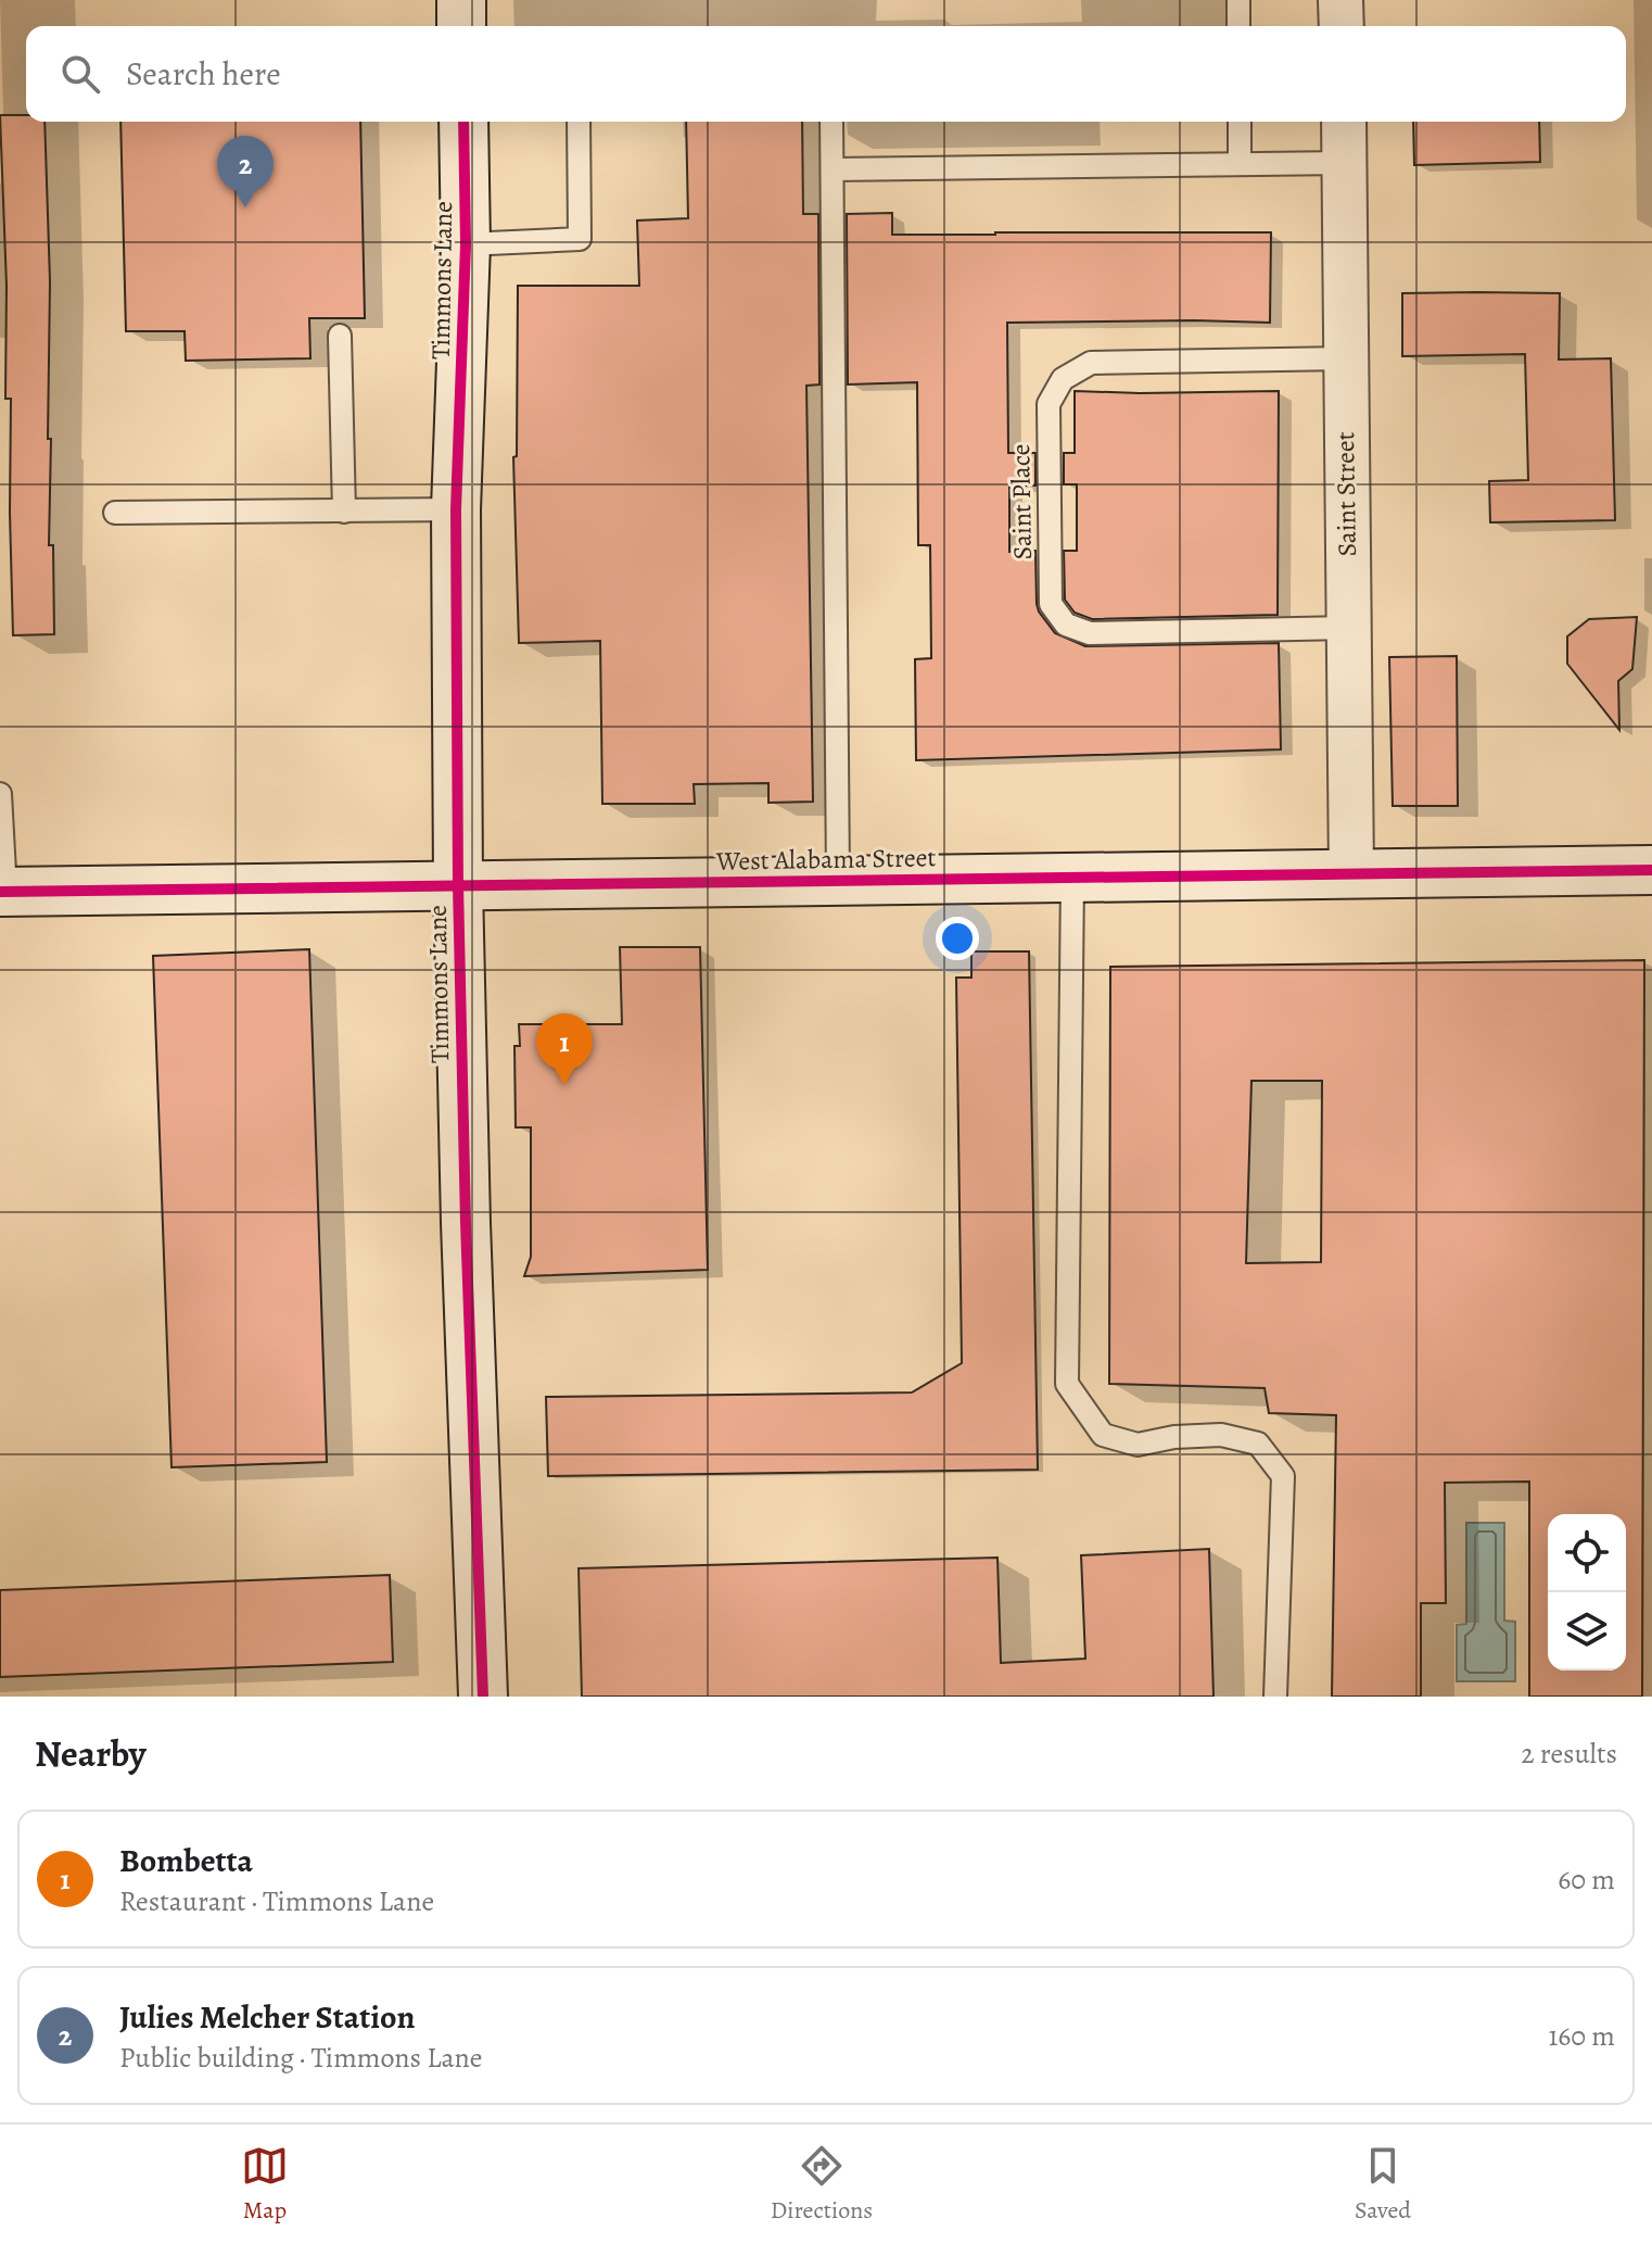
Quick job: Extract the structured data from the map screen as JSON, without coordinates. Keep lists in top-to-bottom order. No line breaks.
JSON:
{"streets":{"street":["Timmons Lane","Saint Street","West Alabama Street"],"lane":["Saint Place"]},"crossings":[["Timmons Lane","West Alabama Street"],["Saint Street","Saint Place"],["Saint Street","West Alabama Street"]],"page":{"search":"Search here","pins":["2","1"],"heading":["Nearby","2 results"],"list":[{"mark":"1","name":"Bombetta","note":"Restaurant · Timmons Lane","value":"60 m"},{"mark":"2","name":"Julies Melcher Station","note":"Public building · Timmons Lane","value":"160 m"}],"nav":["Map","Directions","Saved"]}}
